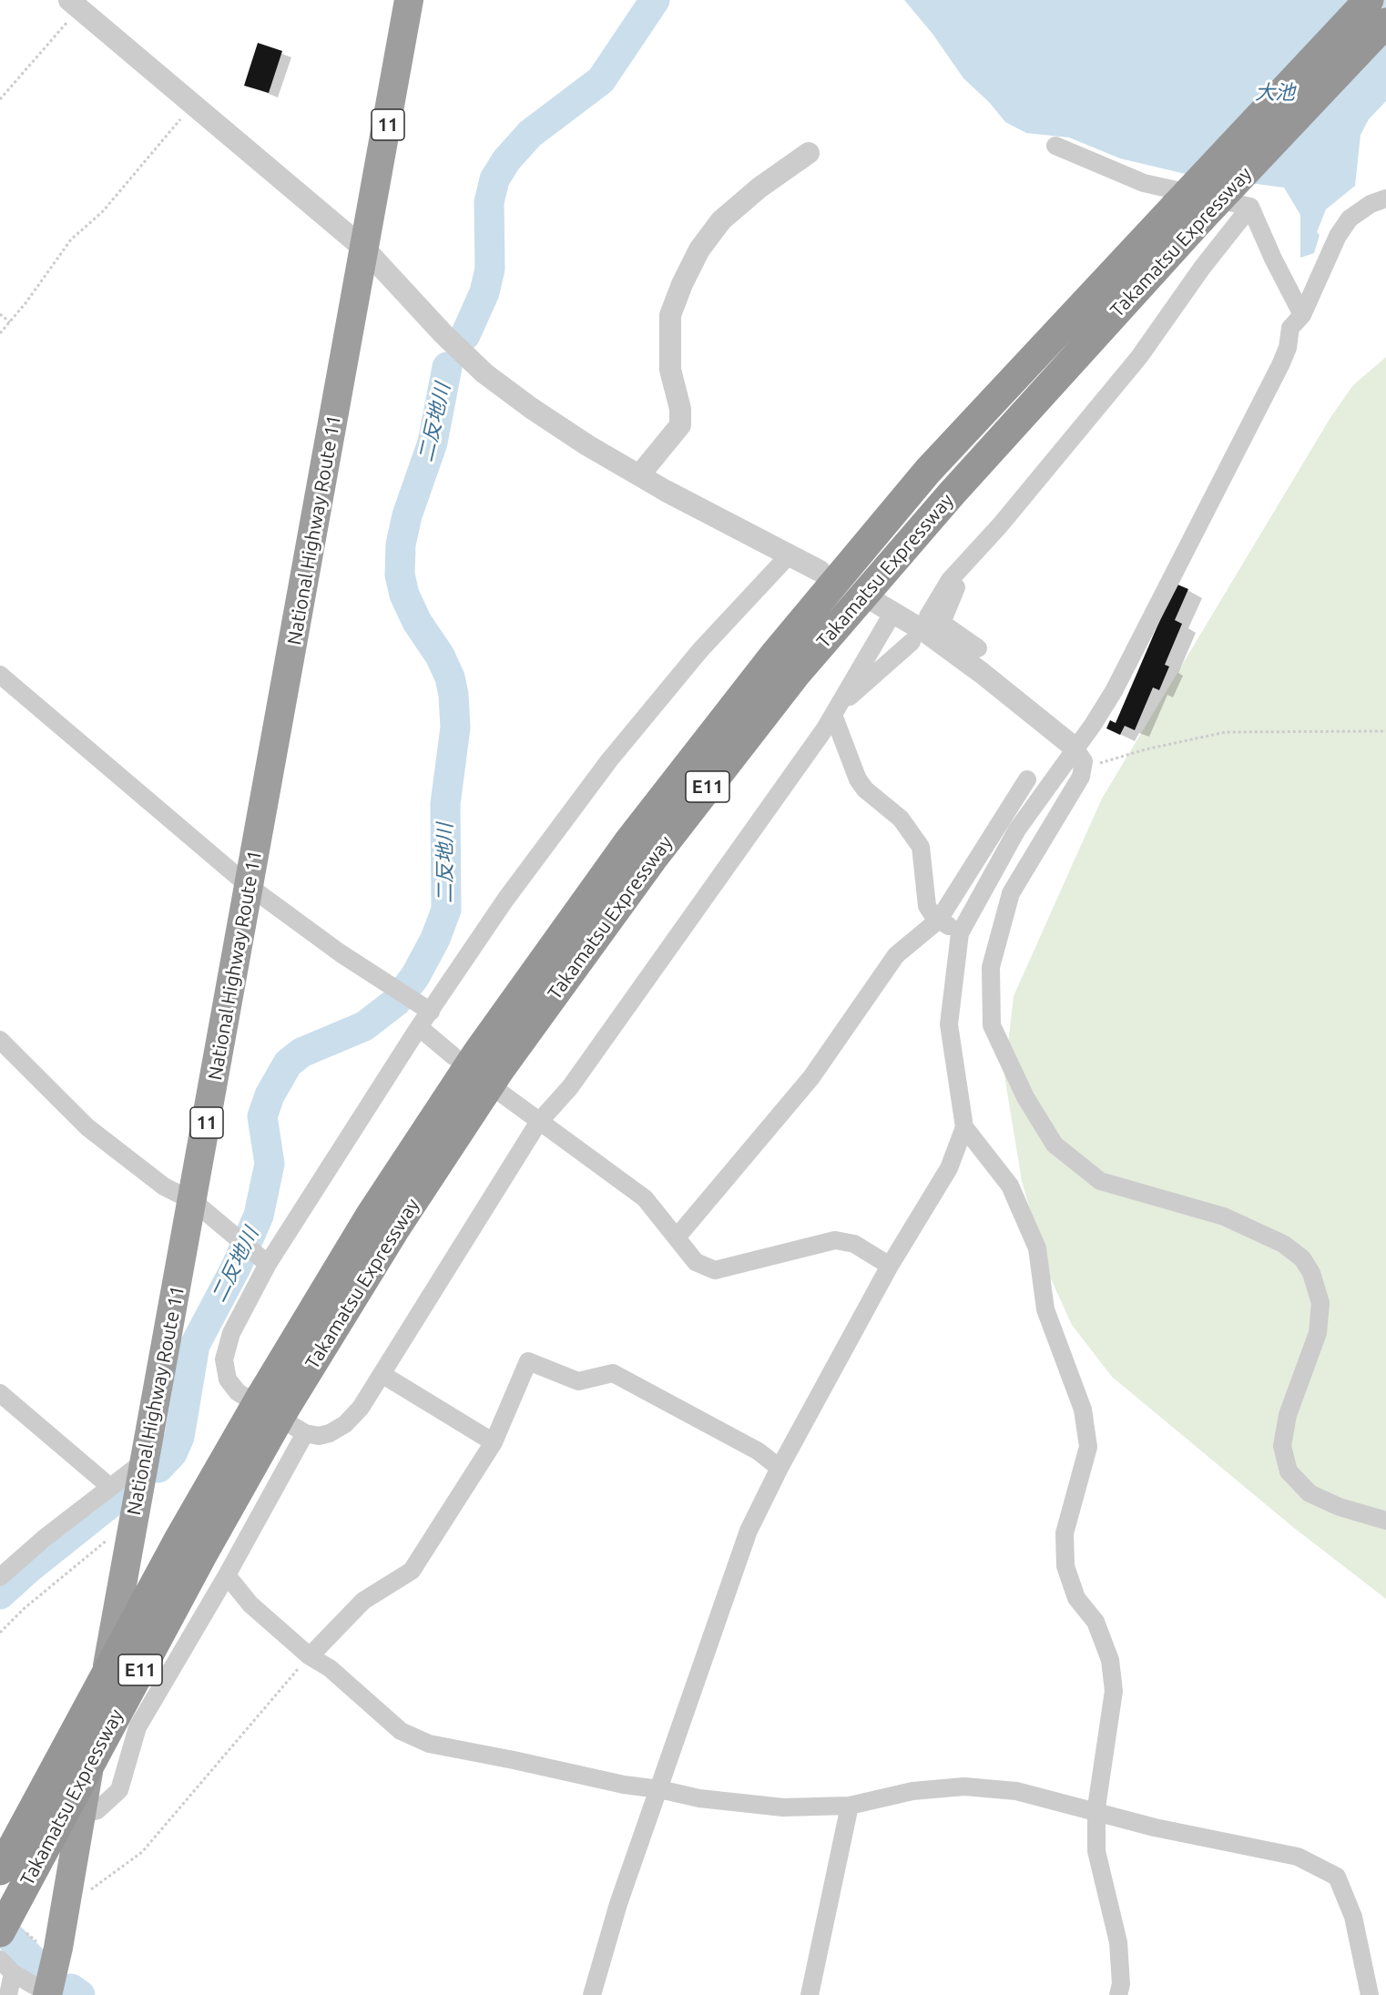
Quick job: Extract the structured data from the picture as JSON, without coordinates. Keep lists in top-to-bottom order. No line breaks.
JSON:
{"streets":{"highway":["11","Takamatsu Expressway","National Highway Route 11","E11"]},"water":["大池","二反地川"]}
